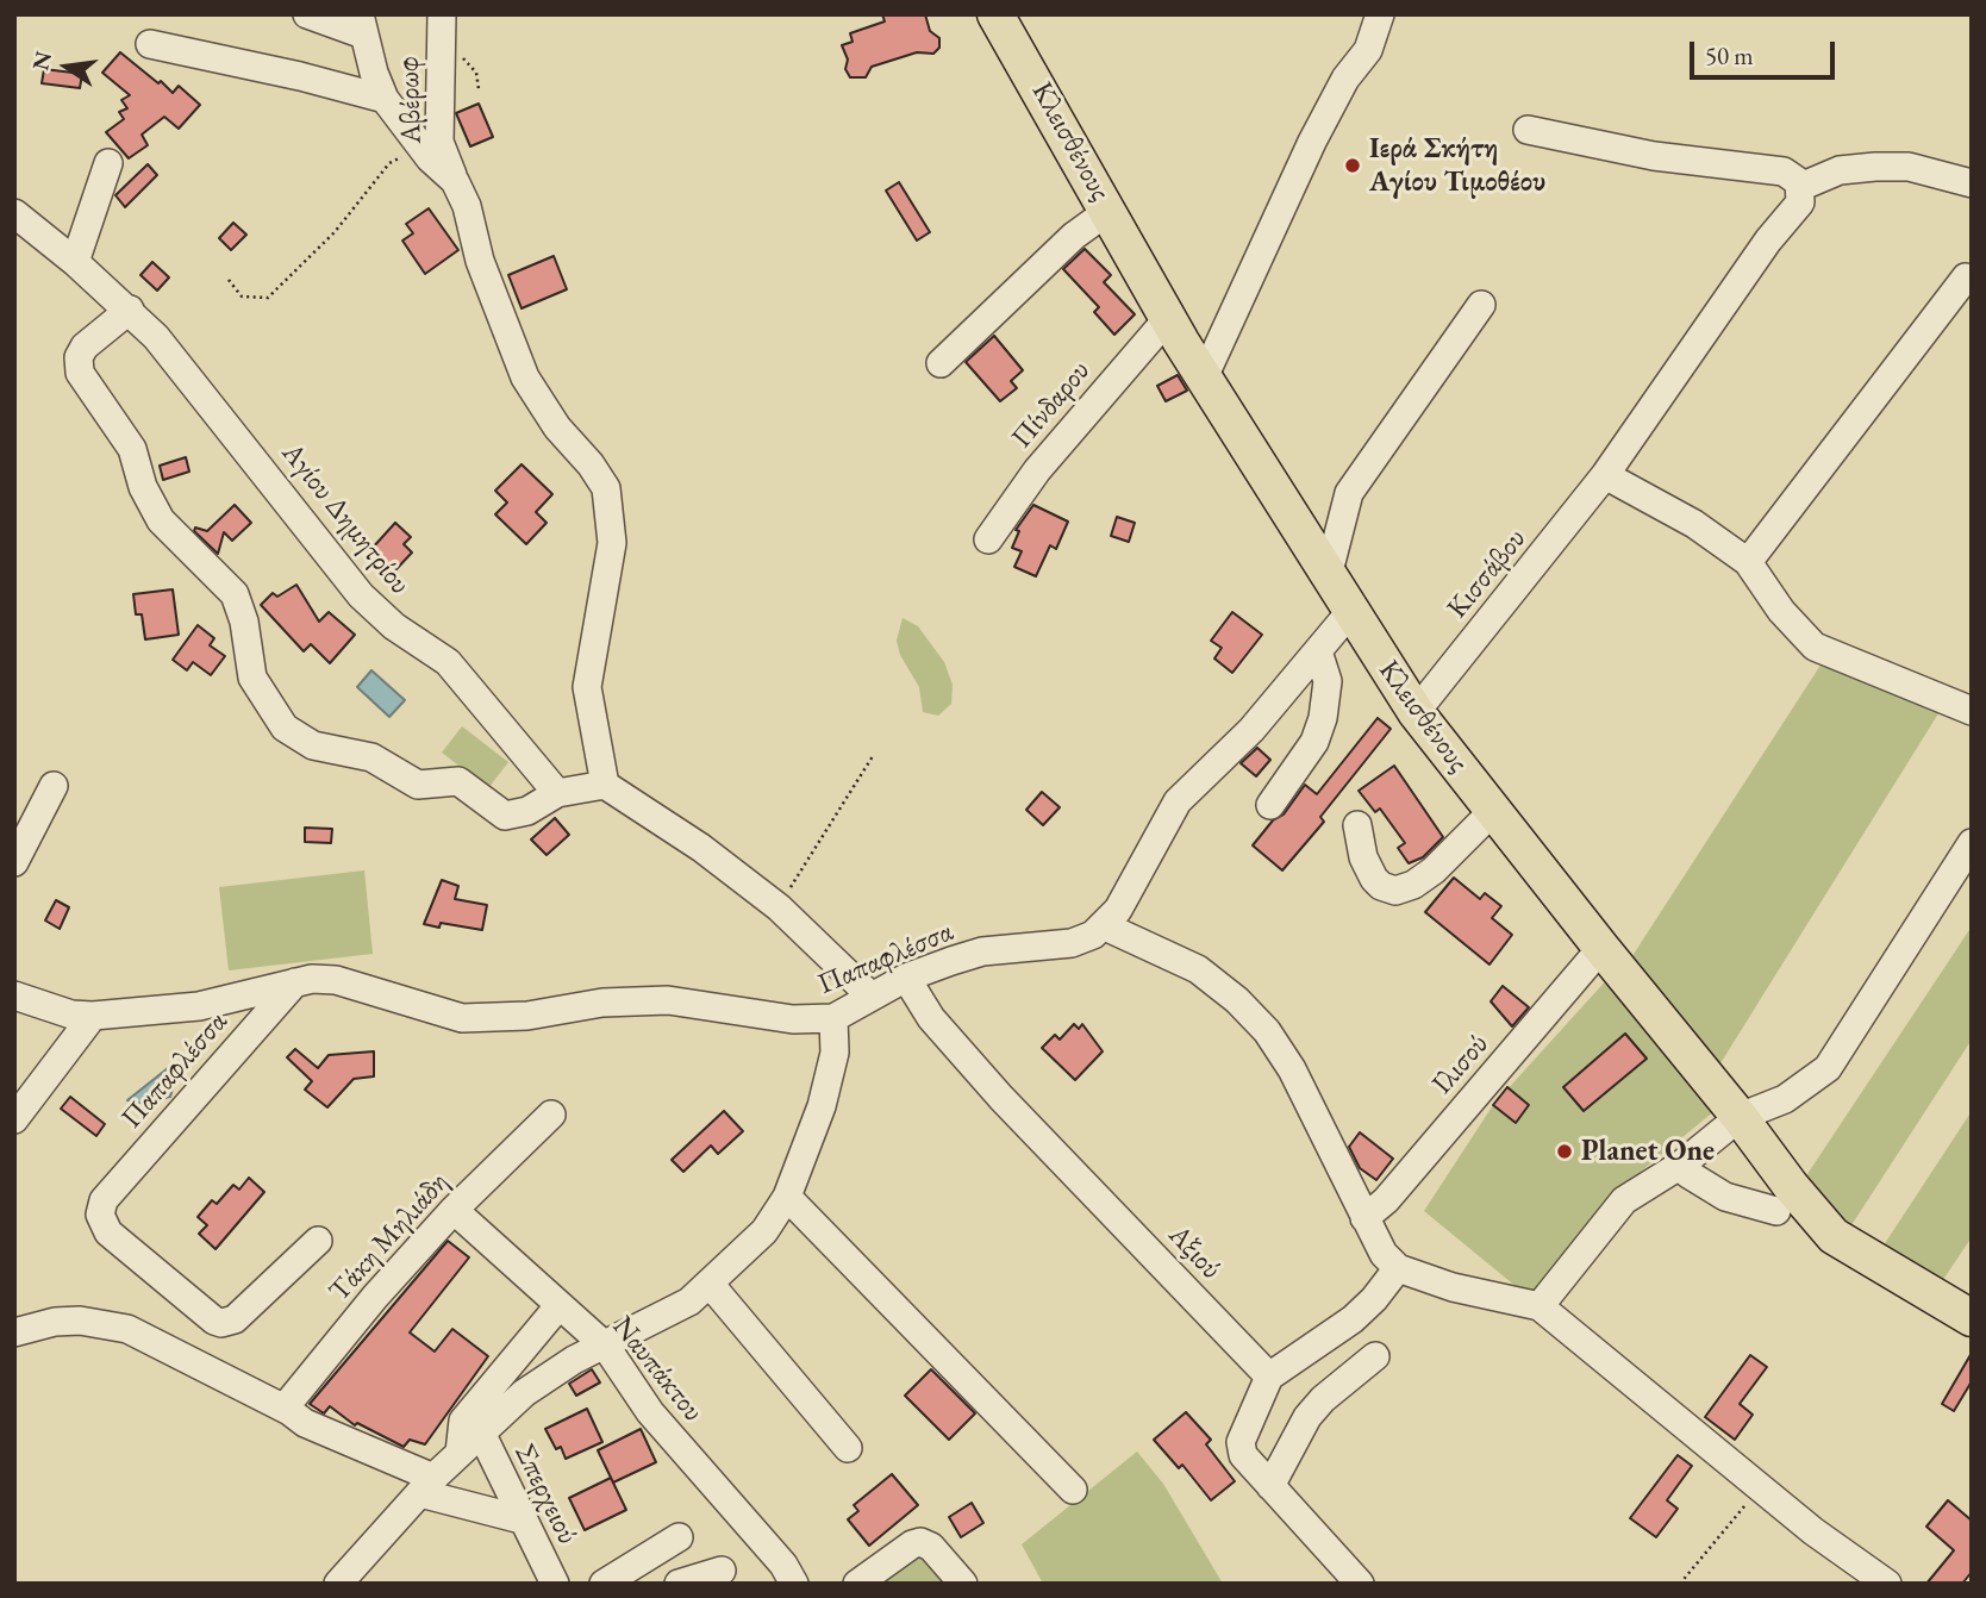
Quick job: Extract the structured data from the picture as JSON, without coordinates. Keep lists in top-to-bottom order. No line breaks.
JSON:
{"streets":{"main road":["Κλεισθένους"],"street":["Αβέρωφ","Πίνδαρου","Αγίου Δημητρίου","Κισσάβου","Παπαφλέσσα","Ιλισού","Τάκη Μηλιάδη","Αξιού","Ναυπάκτου","Σπερχειού"]},"crossings":[["Κλεισθένους","Πίνδαρου"],["Κλεισθένους","Κισσάβου"],["Κλεισθένους","Παπαφλέσσα"],["Κλεισθένους","Ιλισού"],["Παπαφλέσσα","Αξιού"],["Τάκη Μηλιάδη","Ναυπάκτου"]],"places":["Ιερά Σκήτη Αγίου Τιμοθέου","Planet One"],"scale_bar":"50 m","north":"left"}
